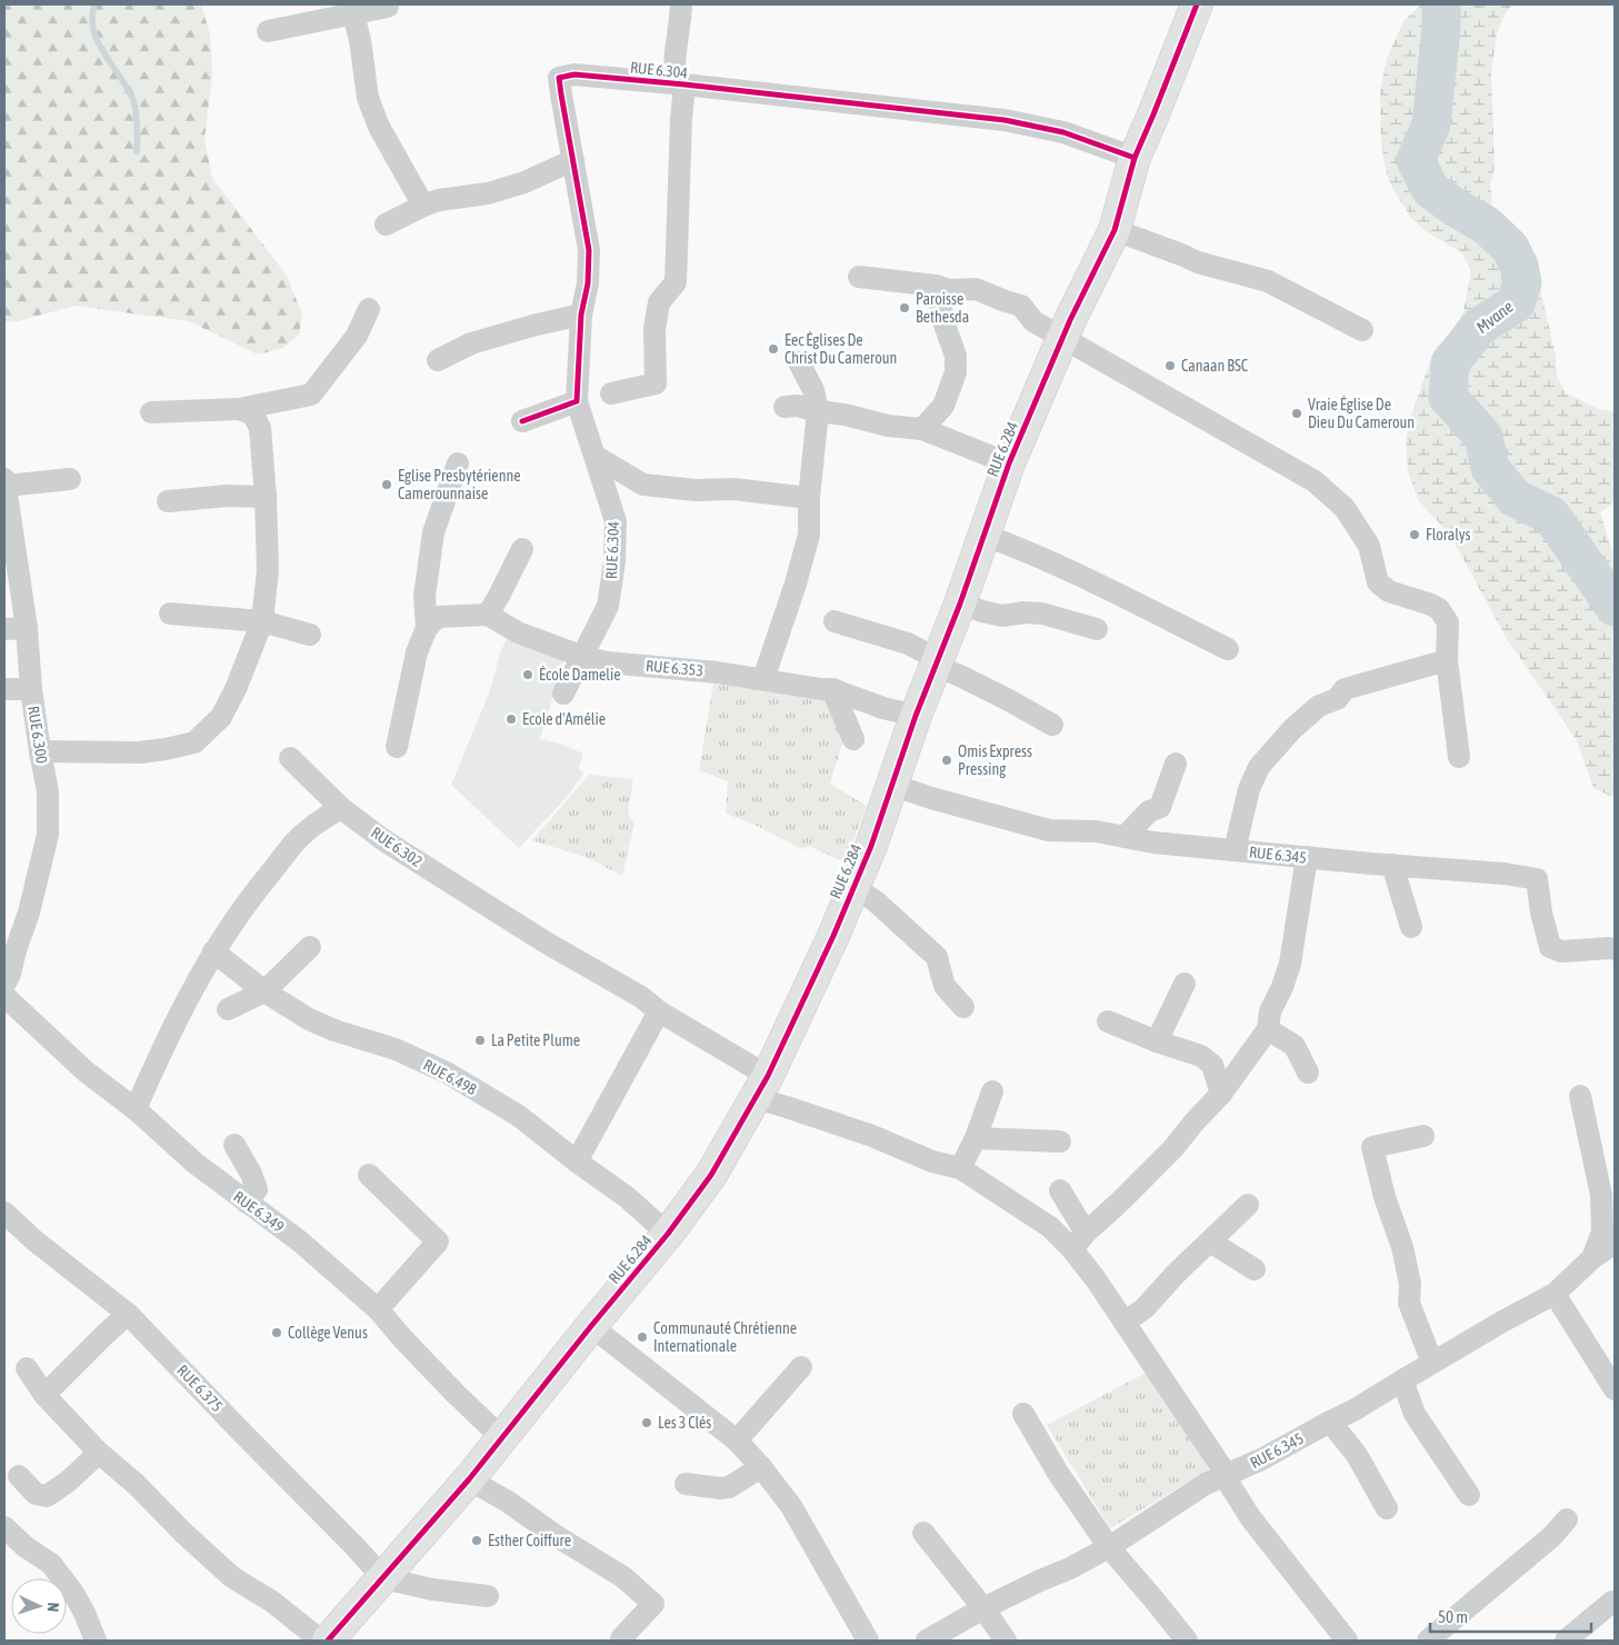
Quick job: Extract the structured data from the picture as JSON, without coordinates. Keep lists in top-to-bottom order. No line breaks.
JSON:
{"streets":{"street":["RUE 6.304","RUE 6.284","RUE 6.353","RUE 6.300","RUE 6.302","RUE 6.345","RUE 6.498","RUE 6.349","RUE 6.375"]},"crossings":[["RUE 6.304","RUE 6.284"],["RUE 6.304","RUE 6.353"],["RUE 6.284","RUE 6.353"],["RUE 6.284","RUE 6.302"],["RUE 6.284","RUE 6.345"],["RUE 6.284","RUE 6.498"],["RUE 6.284","RUE 6.349"],["RUE 6.284","RUE 6.375"]],"water":["Mvane"],"places":["Paroisse Bethesda","Eec Églises De Christ Du Cameroun","Canaan BSC","Vraie Église De Dieu Du Cameroun","Eglise Presbytérienne Camerounnaise","Floralys","École Damelie","Ecole d'Amélie","Omis Express Pressing","La Petite Plume","Collège Venus","Communauté Chrétienne Internationale","Les 3 Clés","Esther Coiffure"],"scale_bar":"50 m","north":"right"}
